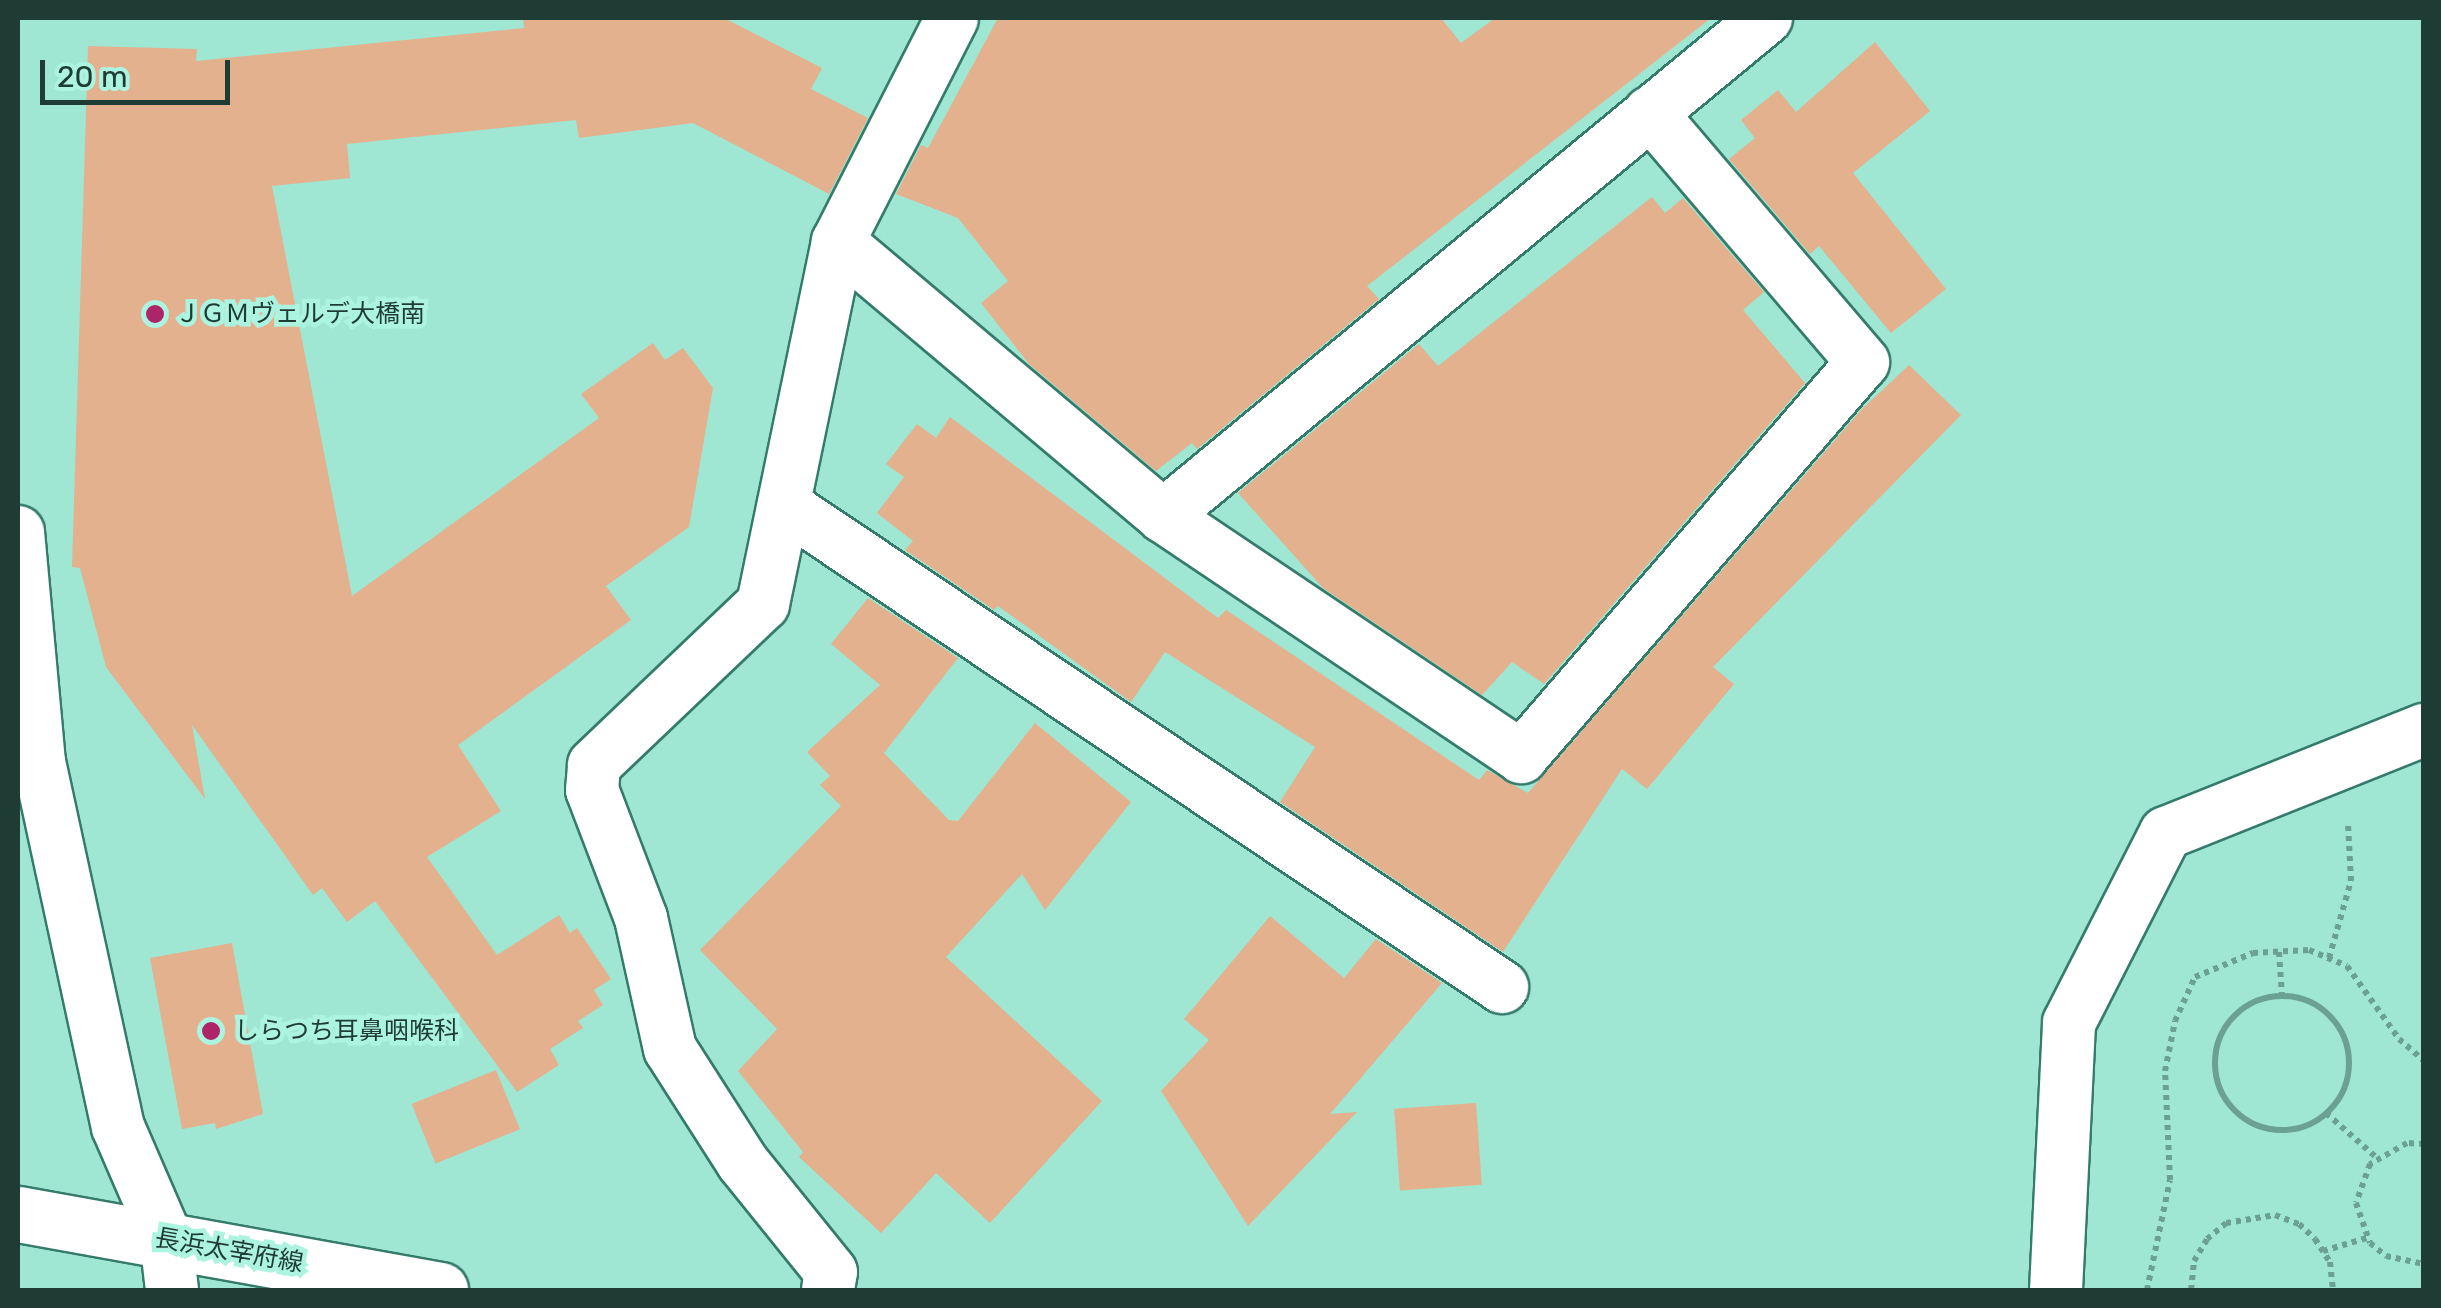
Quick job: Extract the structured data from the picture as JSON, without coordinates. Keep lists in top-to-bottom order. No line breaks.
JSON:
{"streets":{"street":["長浜太宰府線"]},"places":["ＪＧＭヴェルデ大橋南","しらつち耳鼻咽喉科"],"scale_bar":"20 m"}
